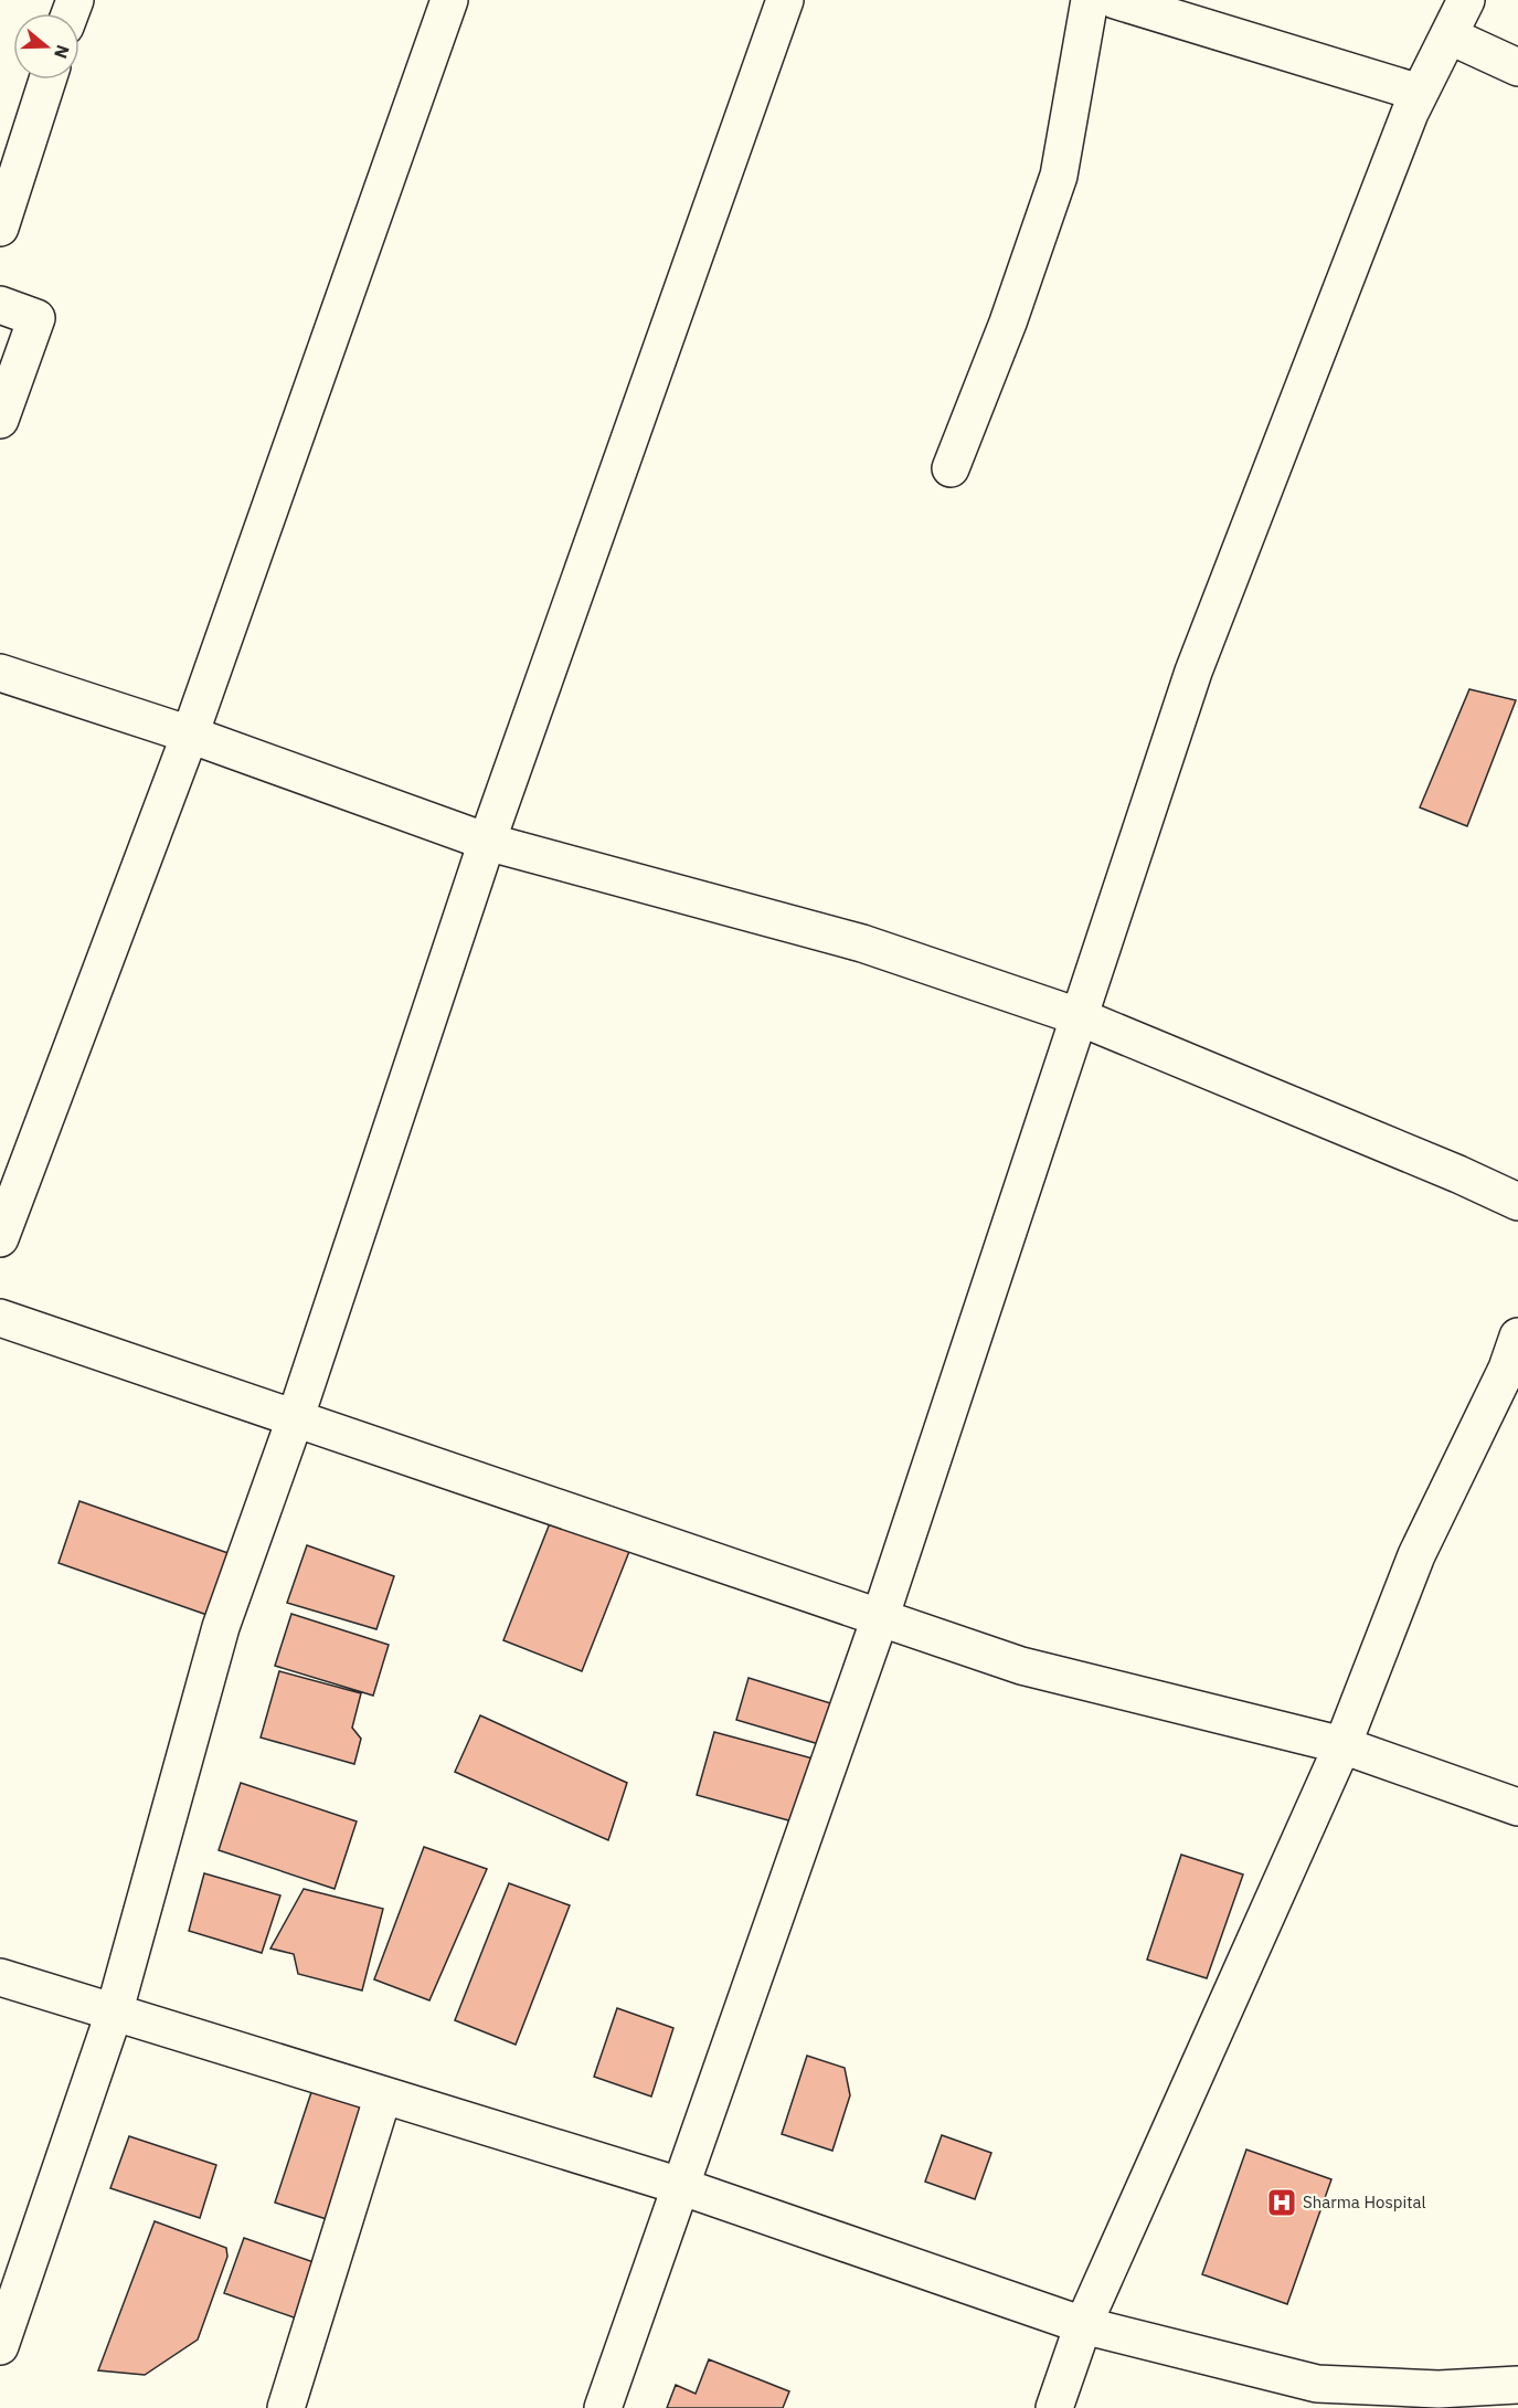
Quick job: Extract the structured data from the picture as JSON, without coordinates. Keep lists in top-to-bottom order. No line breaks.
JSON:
{"places":{"hospital":["Sharma Hospital"]},"north":"right"}
